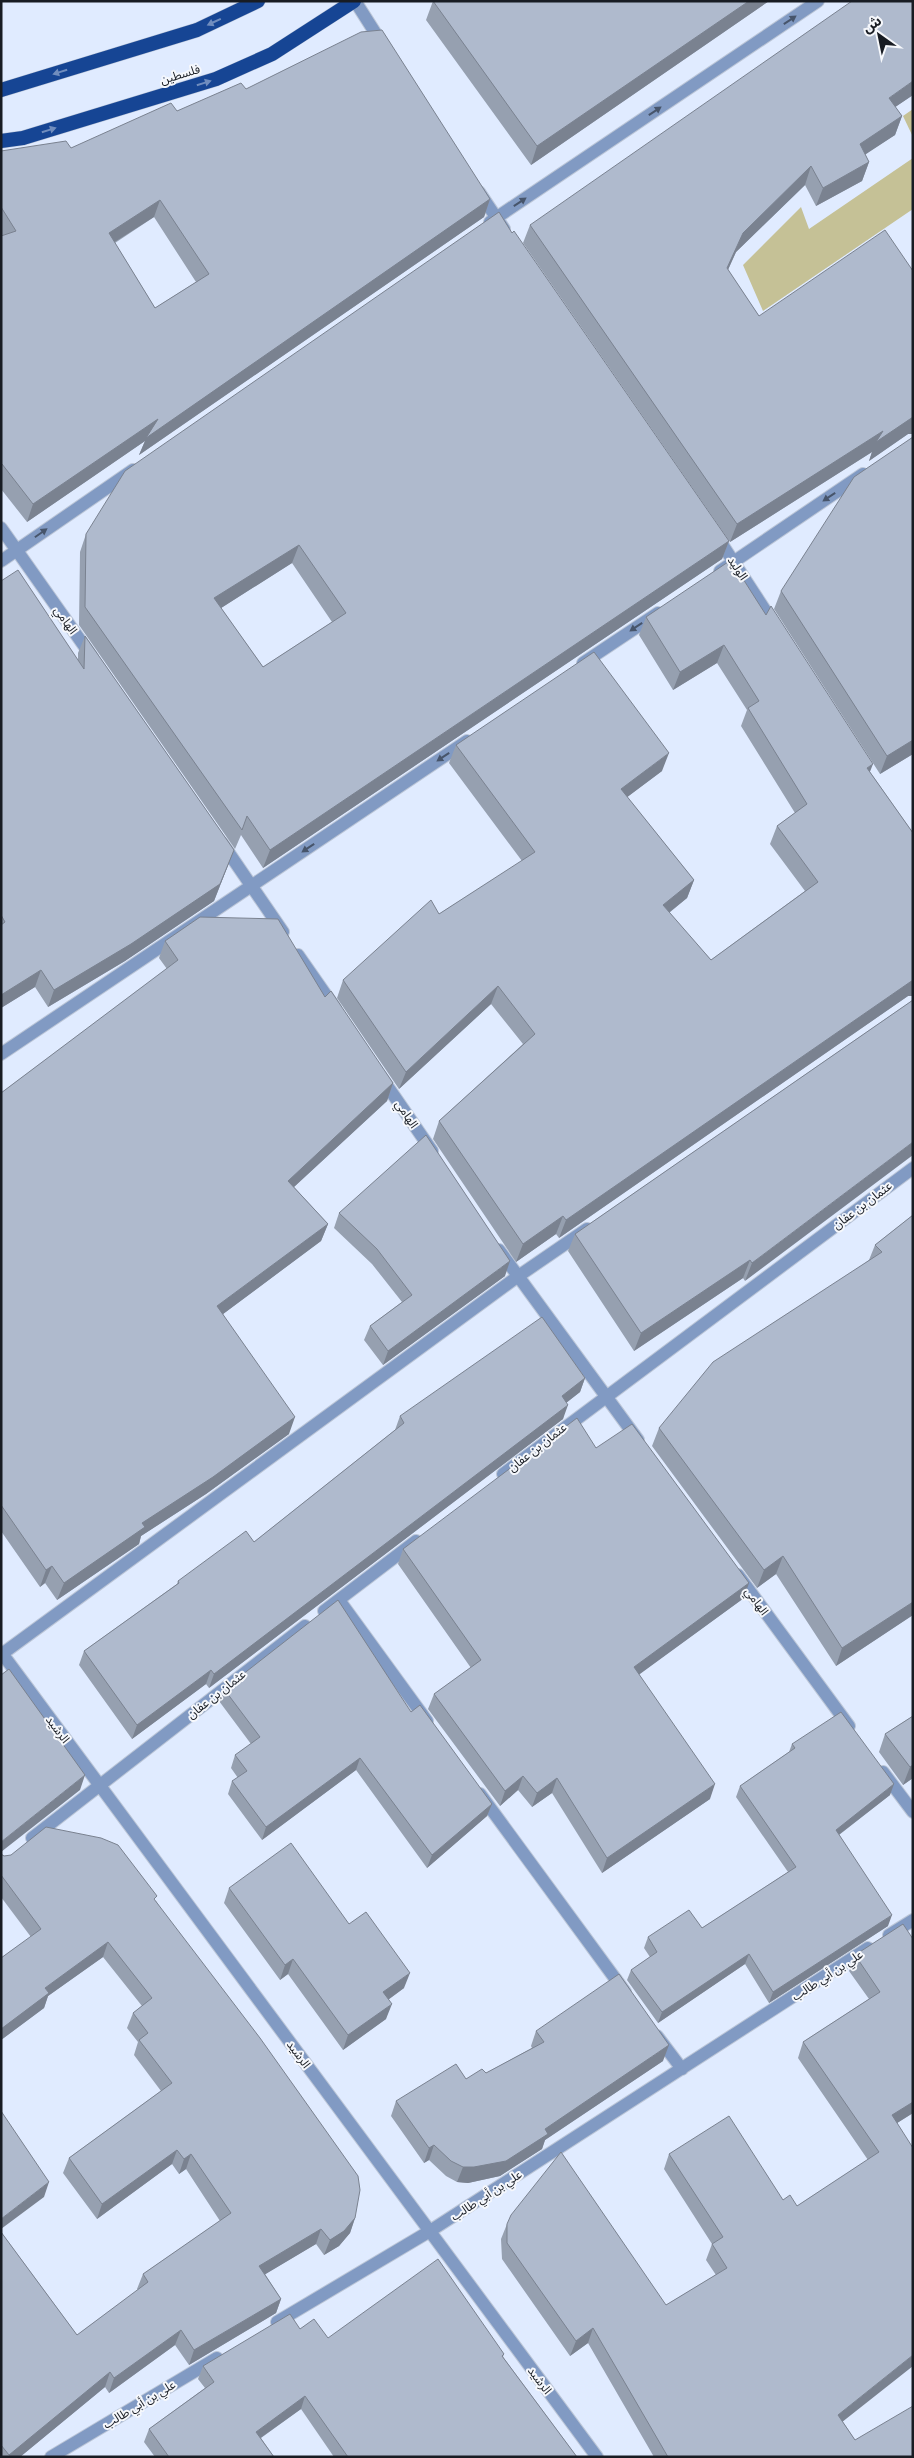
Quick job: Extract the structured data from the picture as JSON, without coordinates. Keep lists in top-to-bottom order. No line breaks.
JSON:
{"streets":{"highway":["فلسطين"],"street":["الوليد","الهامي","عثمان بن عفان","الرشيد","علي بن أبي طالب"]},"crossings":[["عثمان بن عفان","الرشيد"],["الرشيد","علي بن أبي طالب"]],"north":"top left"}
